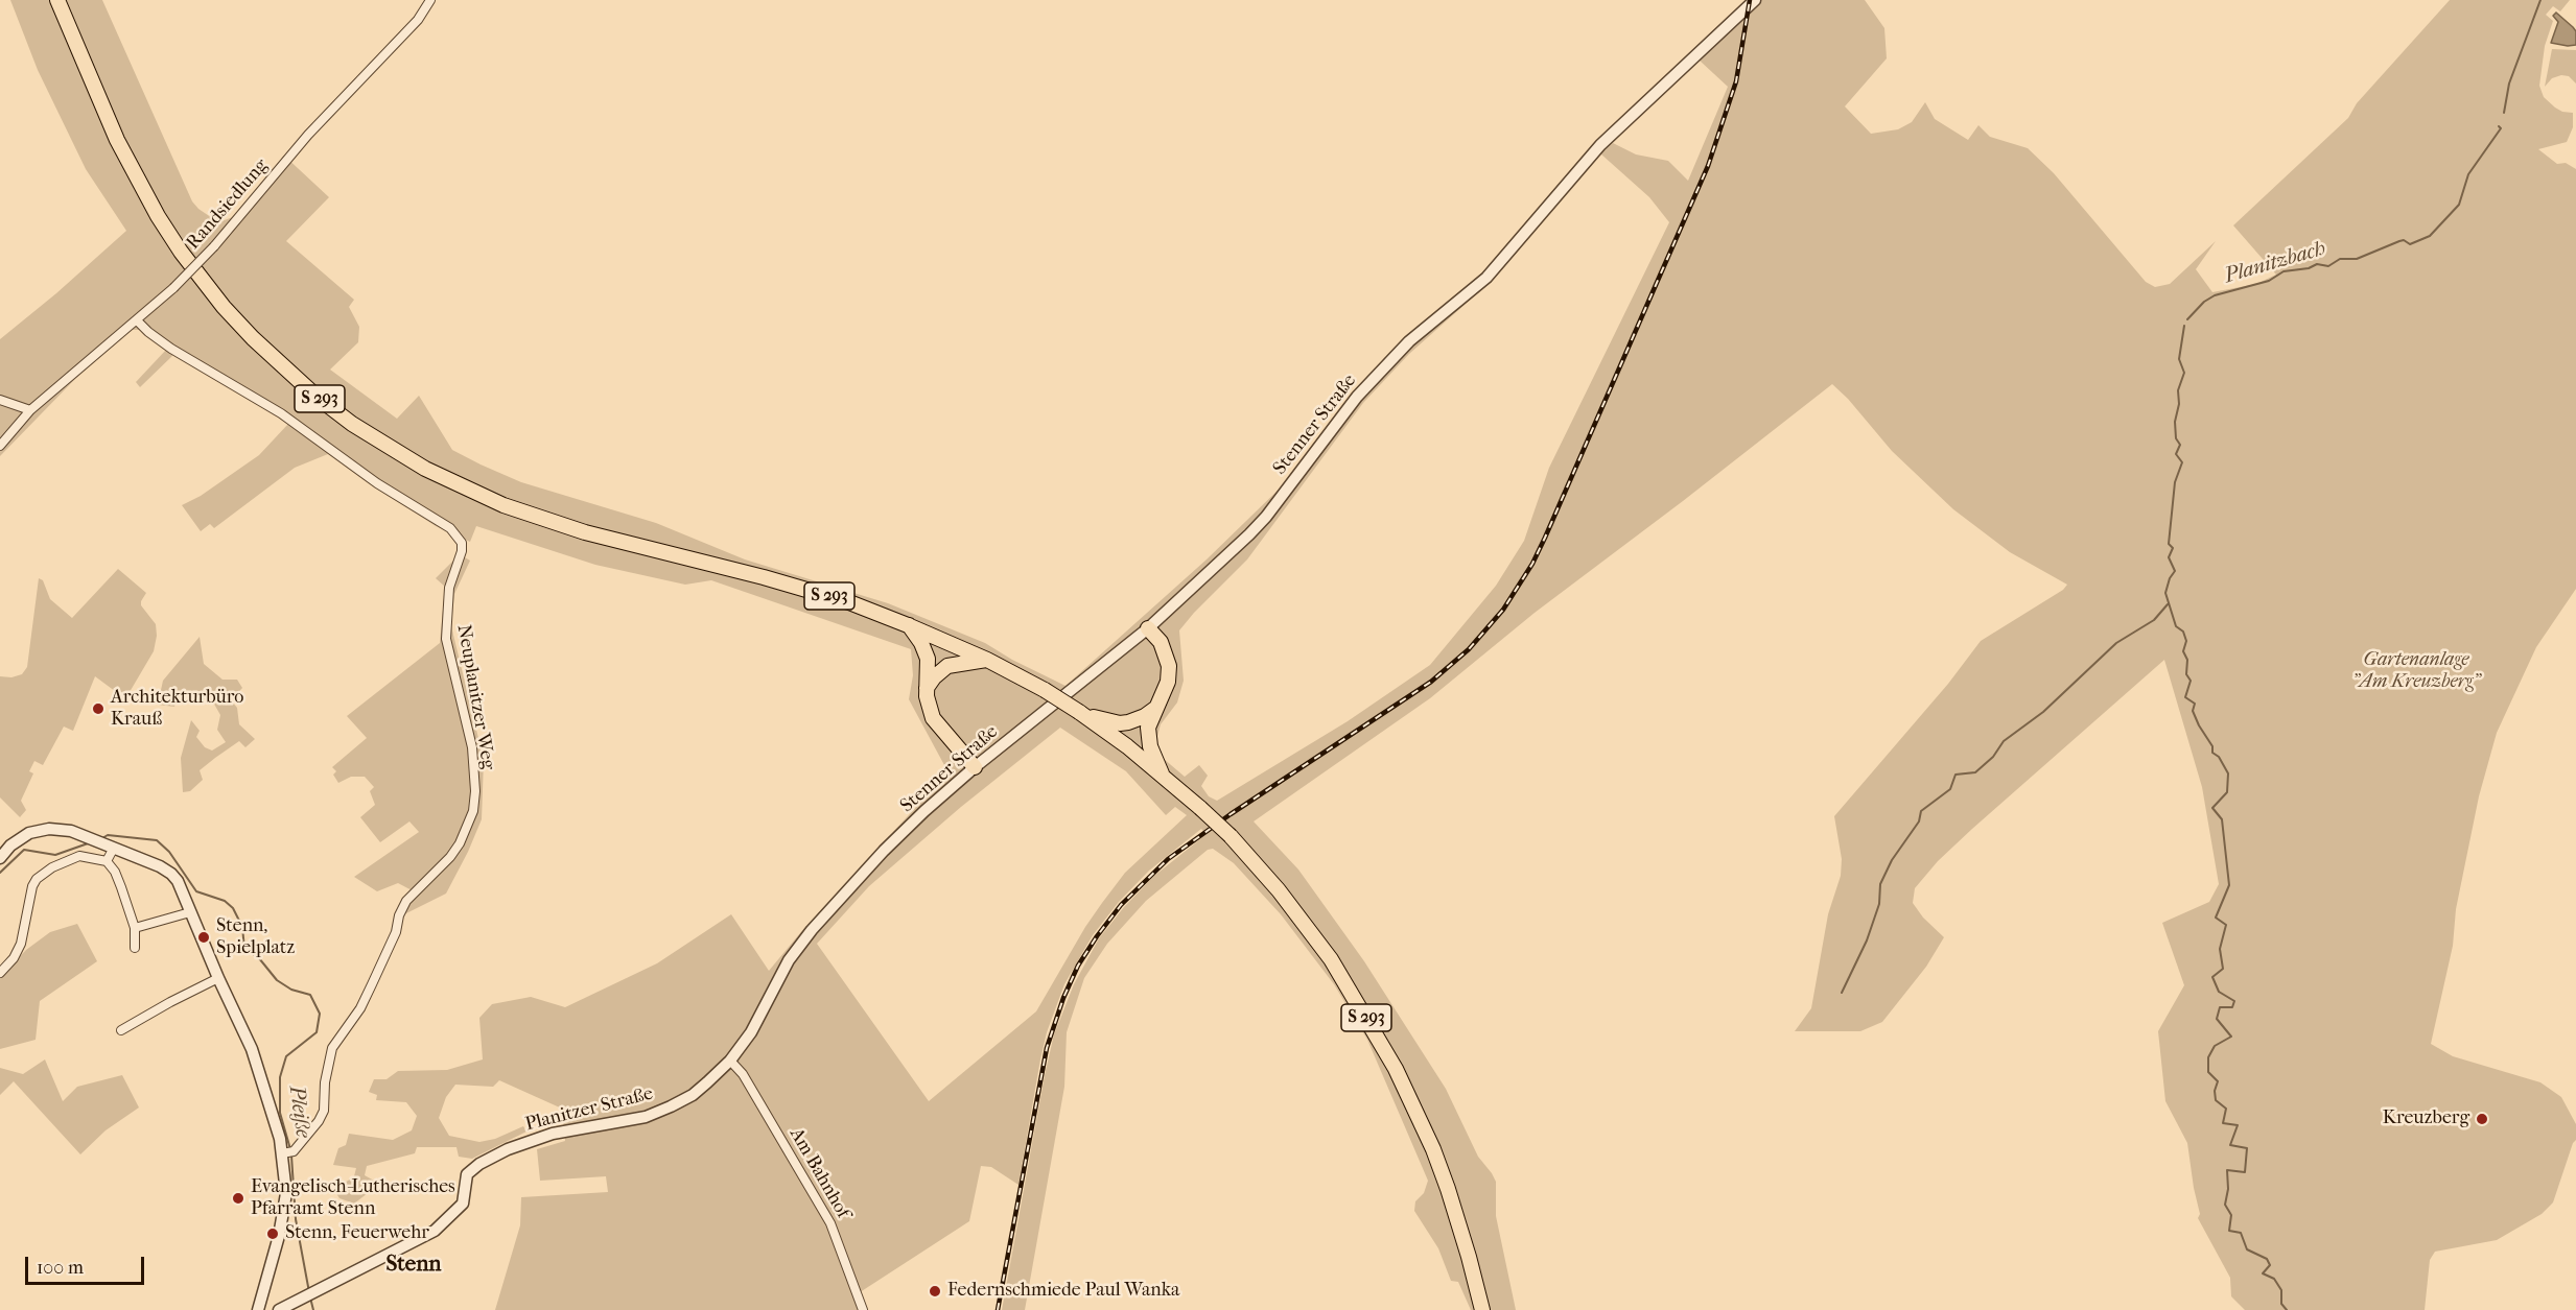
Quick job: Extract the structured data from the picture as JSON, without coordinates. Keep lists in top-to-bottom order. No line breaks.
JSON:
{"streets":{"highway":["S 293"],"street":["Randsiedlung","Stenner Straße","Neuplanitzer Weg","Planitzer Straße","Am Bahnhof"]},"crossings":[["Randsiedlung","Neuplanitzer Weg"],["Stenner Straße","Planitzer Straße"],["Planitzer Straße","Am Bahnhof"]],"districts":["Stenn"],"water":["Planitzbach","Pleiße"],"parks":["Gartenanlage \"Am Kreuzberg\""],"places":["Architekturbüro Krauß","Stenn, Spielplatz","Kreuzberg","Evangelisch-Lutherisches Pfarramt Stenn","Stenn, Feuerwehr","Federnschmiede Paul Wanka"],"scale_bar":"100 m"}
